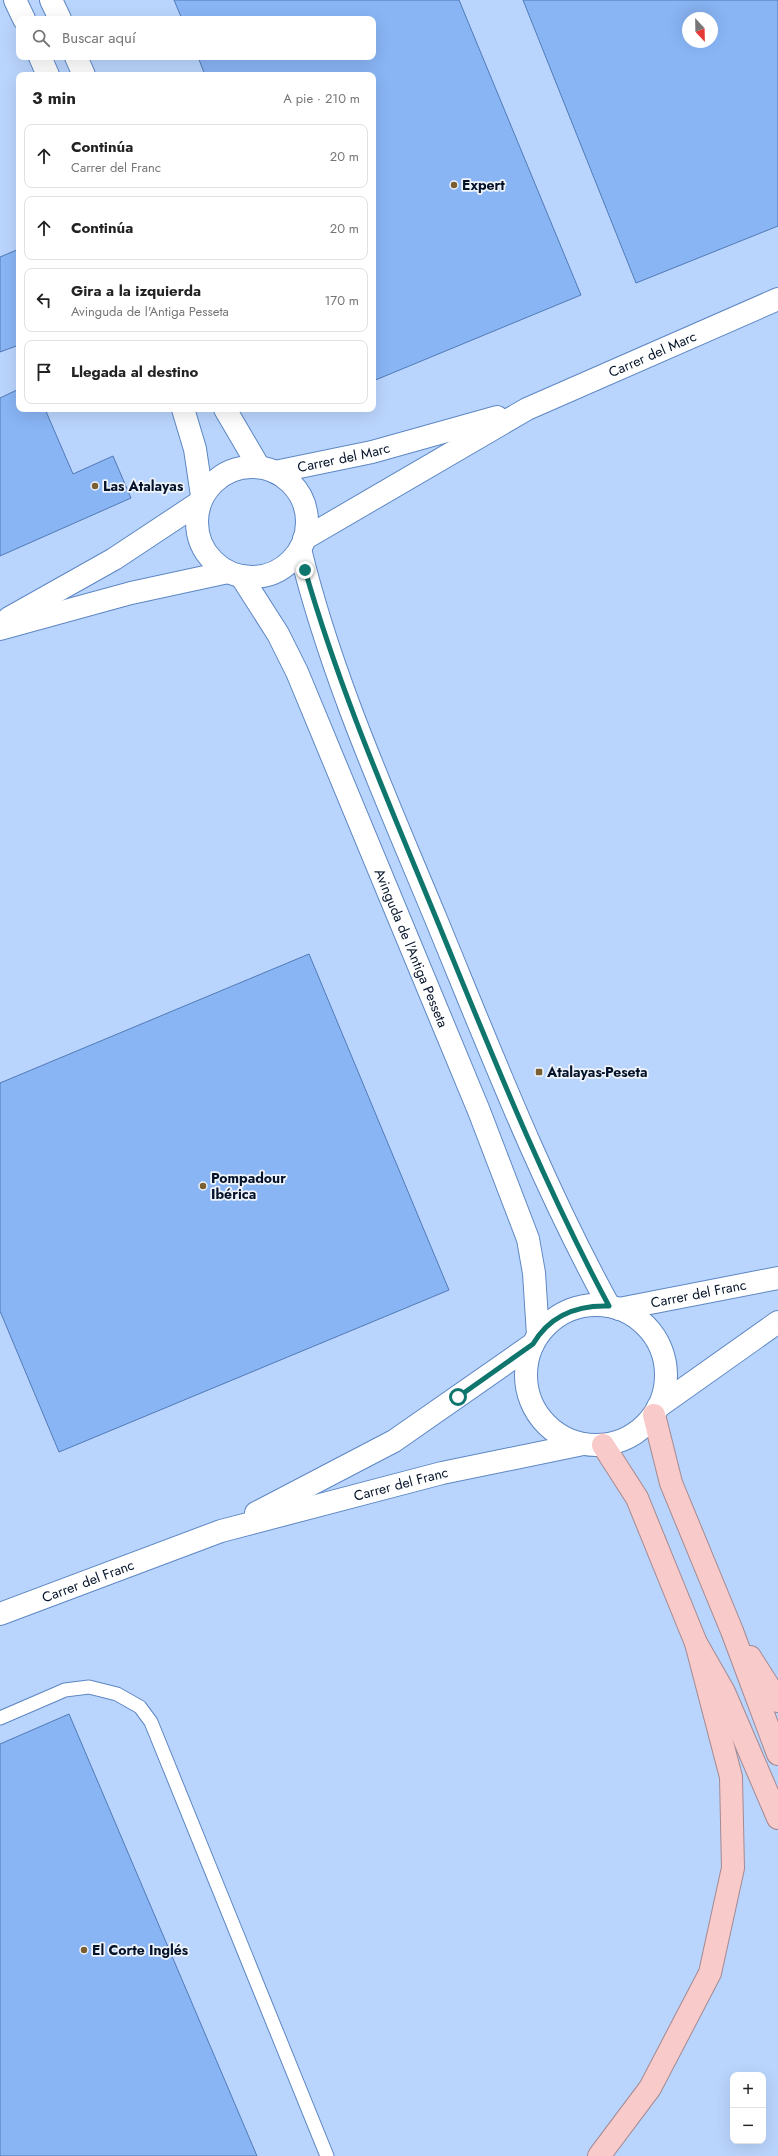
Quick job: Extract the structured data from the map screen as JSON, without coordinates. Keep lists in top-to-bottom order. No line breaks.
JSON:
{"streets":{"street":["Carrer del Marc","Avinguda de l'Antiga Pesseta","Carrer del Franc"]},"crossings":[["Carrer del Marc","Avinguda de l'Antiga Pesseta"],["Avinguda de l'Antiga Pesseta","Carrer del Franc"]],"places":{"other":["Expert","Las Atalayas","Pompadour Ibérica","El Corte Inglés"],"transit":["Atalayas-Peseta"]},"north":"bottom","page":{"search":"Buscar aquí","heading":["3 min","A pie · 210 m"],"list":[["Continúa","Carrer del Franc","20 m"],["Continúa","20 m"],["Gira a la izquierda","Avinguda de l'Antiga Pesseta","170 m"],"Llegada al destino"],"map_buttons":["+","−"]}}
